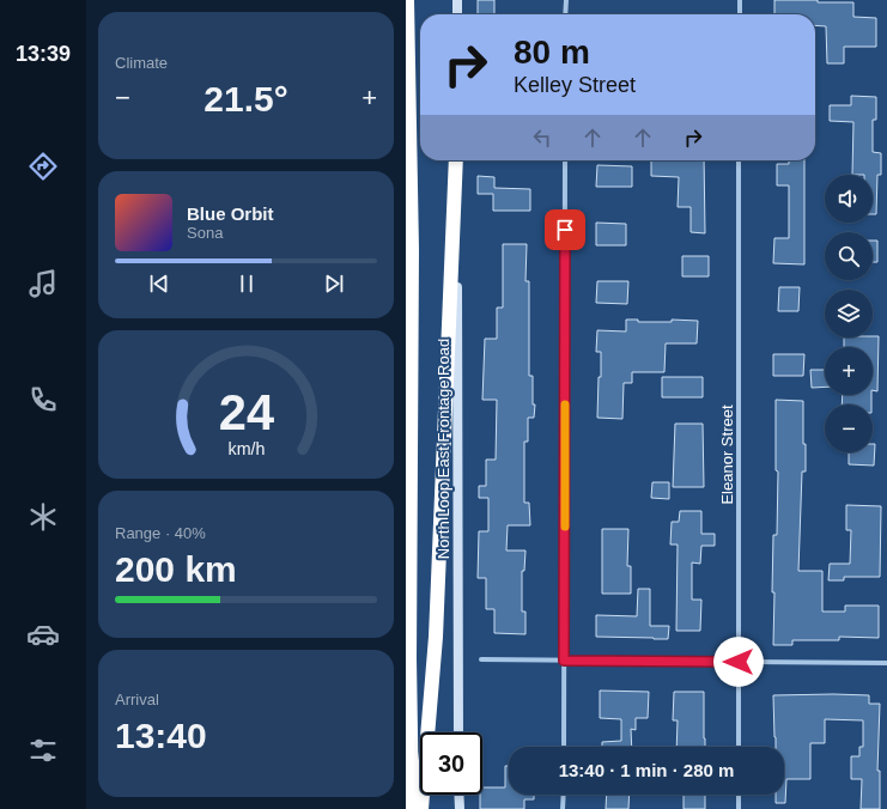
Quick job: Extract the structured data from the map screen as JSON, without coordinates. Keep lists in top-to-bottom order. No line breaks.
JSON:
{"streets":{"main road":["North Loop East Frontage Road"],"street":["Eleanor Street"]},"page":{"tabs":"13:39","tile":["Climate",["Range · 40%","200 km"],["Arrival","13:40"]],"turn":["80 m","Kelley Street"],"heat":["−","21.5°","+"],"map_buttons":["+","−"],"song":["Blue Orbit","Sona"],"limit":"30","trip":"13:40 · 1 min · 280 m","gauge":["24","km/h"]}}
